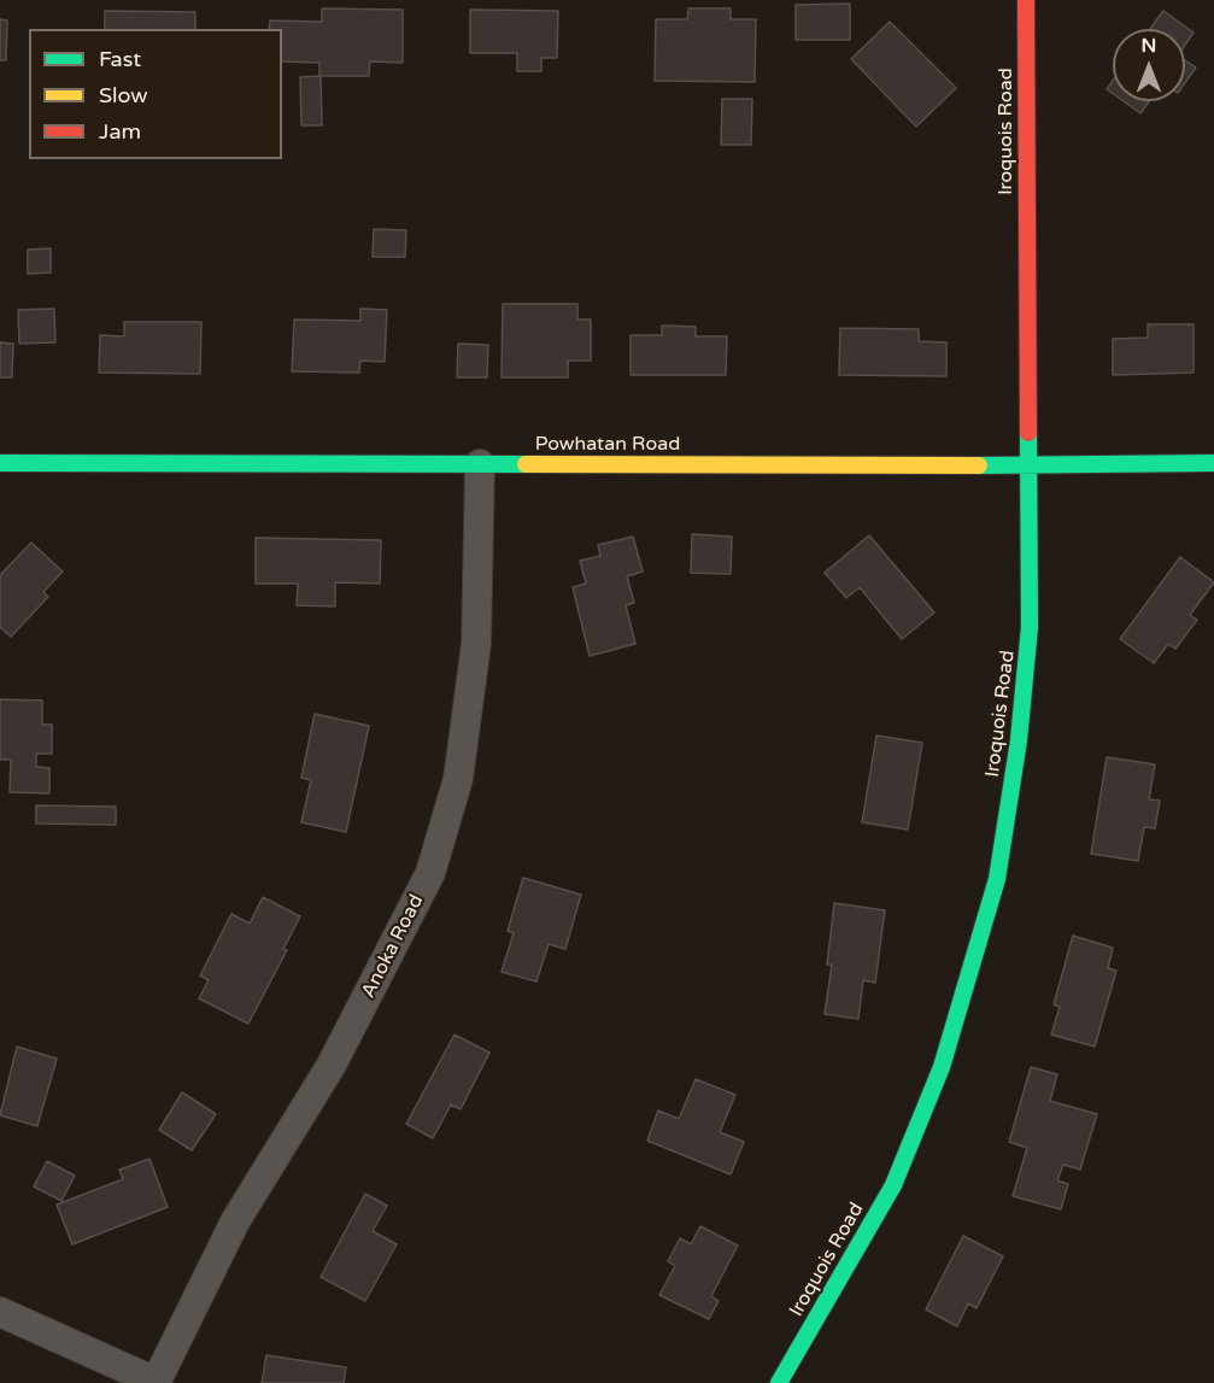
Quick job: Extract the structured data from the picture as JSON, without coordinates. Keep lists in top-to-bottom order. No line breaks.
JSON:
{"streets":{"street":["Iroquois Road","Powhatan Road","Anoka Road"]},"crossings":[["Iroquois Road","Powhatan Road"],["Powhatan Road","Anoka Road"]],"legend":["Fast","Slow","Jam"],"north":"top"}
